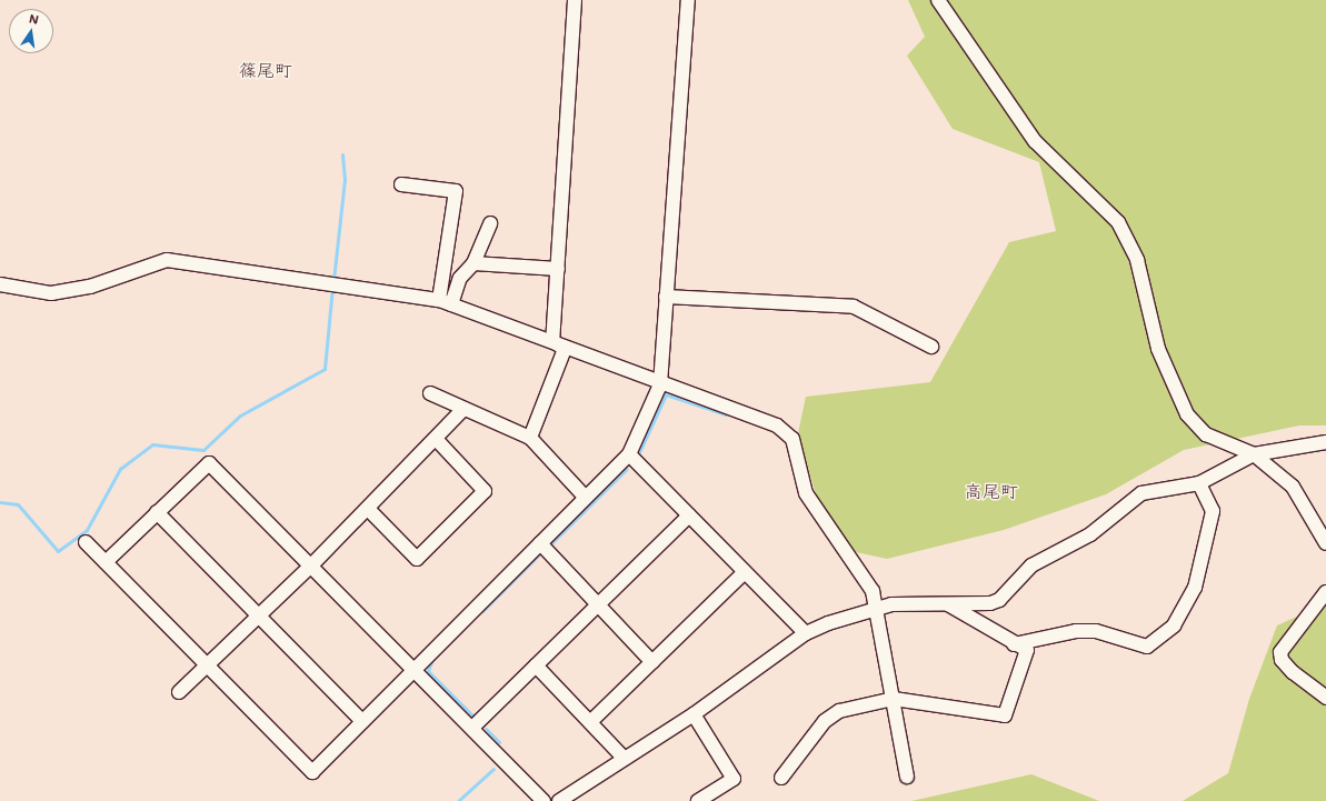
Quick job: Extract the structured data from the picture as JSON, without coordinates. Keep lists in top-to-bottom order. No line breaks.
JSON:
{"districts":["篠尾町","高尾町"],"north":"top"}
